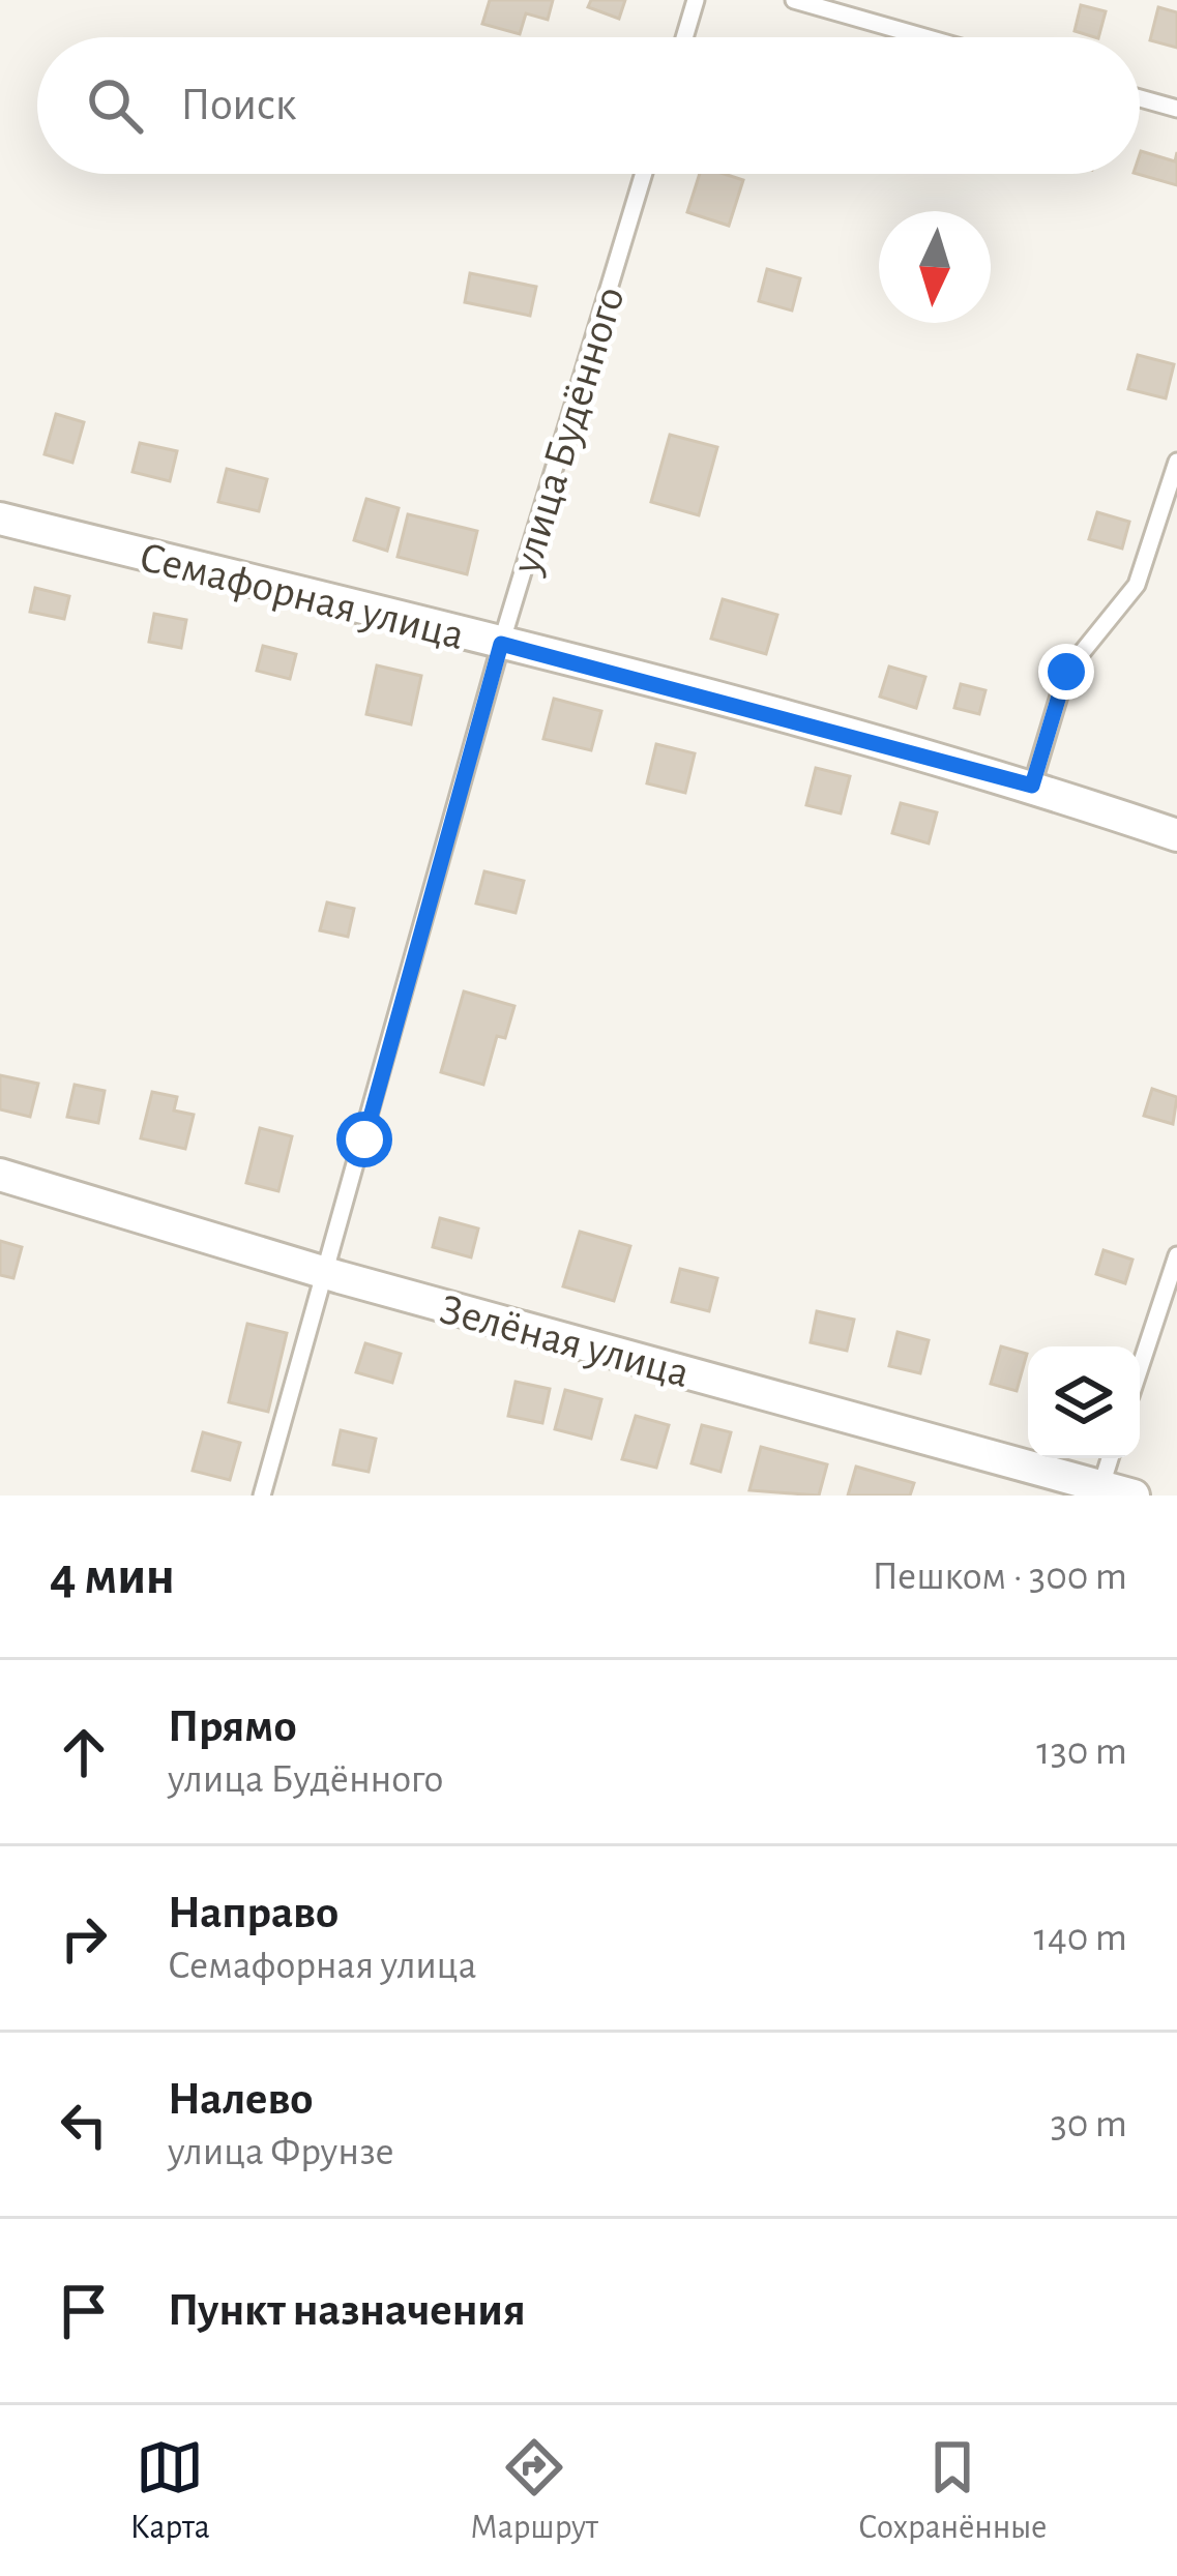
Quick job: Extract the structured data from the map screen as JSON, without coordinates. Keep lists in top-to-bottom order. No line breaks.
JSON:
{"streets":{"street":["Семафорная улица","Зелёная улица"],"lane":["улица Будённого"]},"crossings":[["улица Будённого","Семафорная улица"],["улица Будённого","Зелёная улица"]],"north":"bottom","page":{"search":"Поиск","heading":["4 мин","Пешком · 300 m"],"list":[["Прямо","улица Будённого","130 m"],["Направо","Семафорная улица","140 m"],["Налево","улица Фрунзе","30 m"],"Пункт назначения"],"nav":["Карта","Маршрут","Сохранённые"]}}
